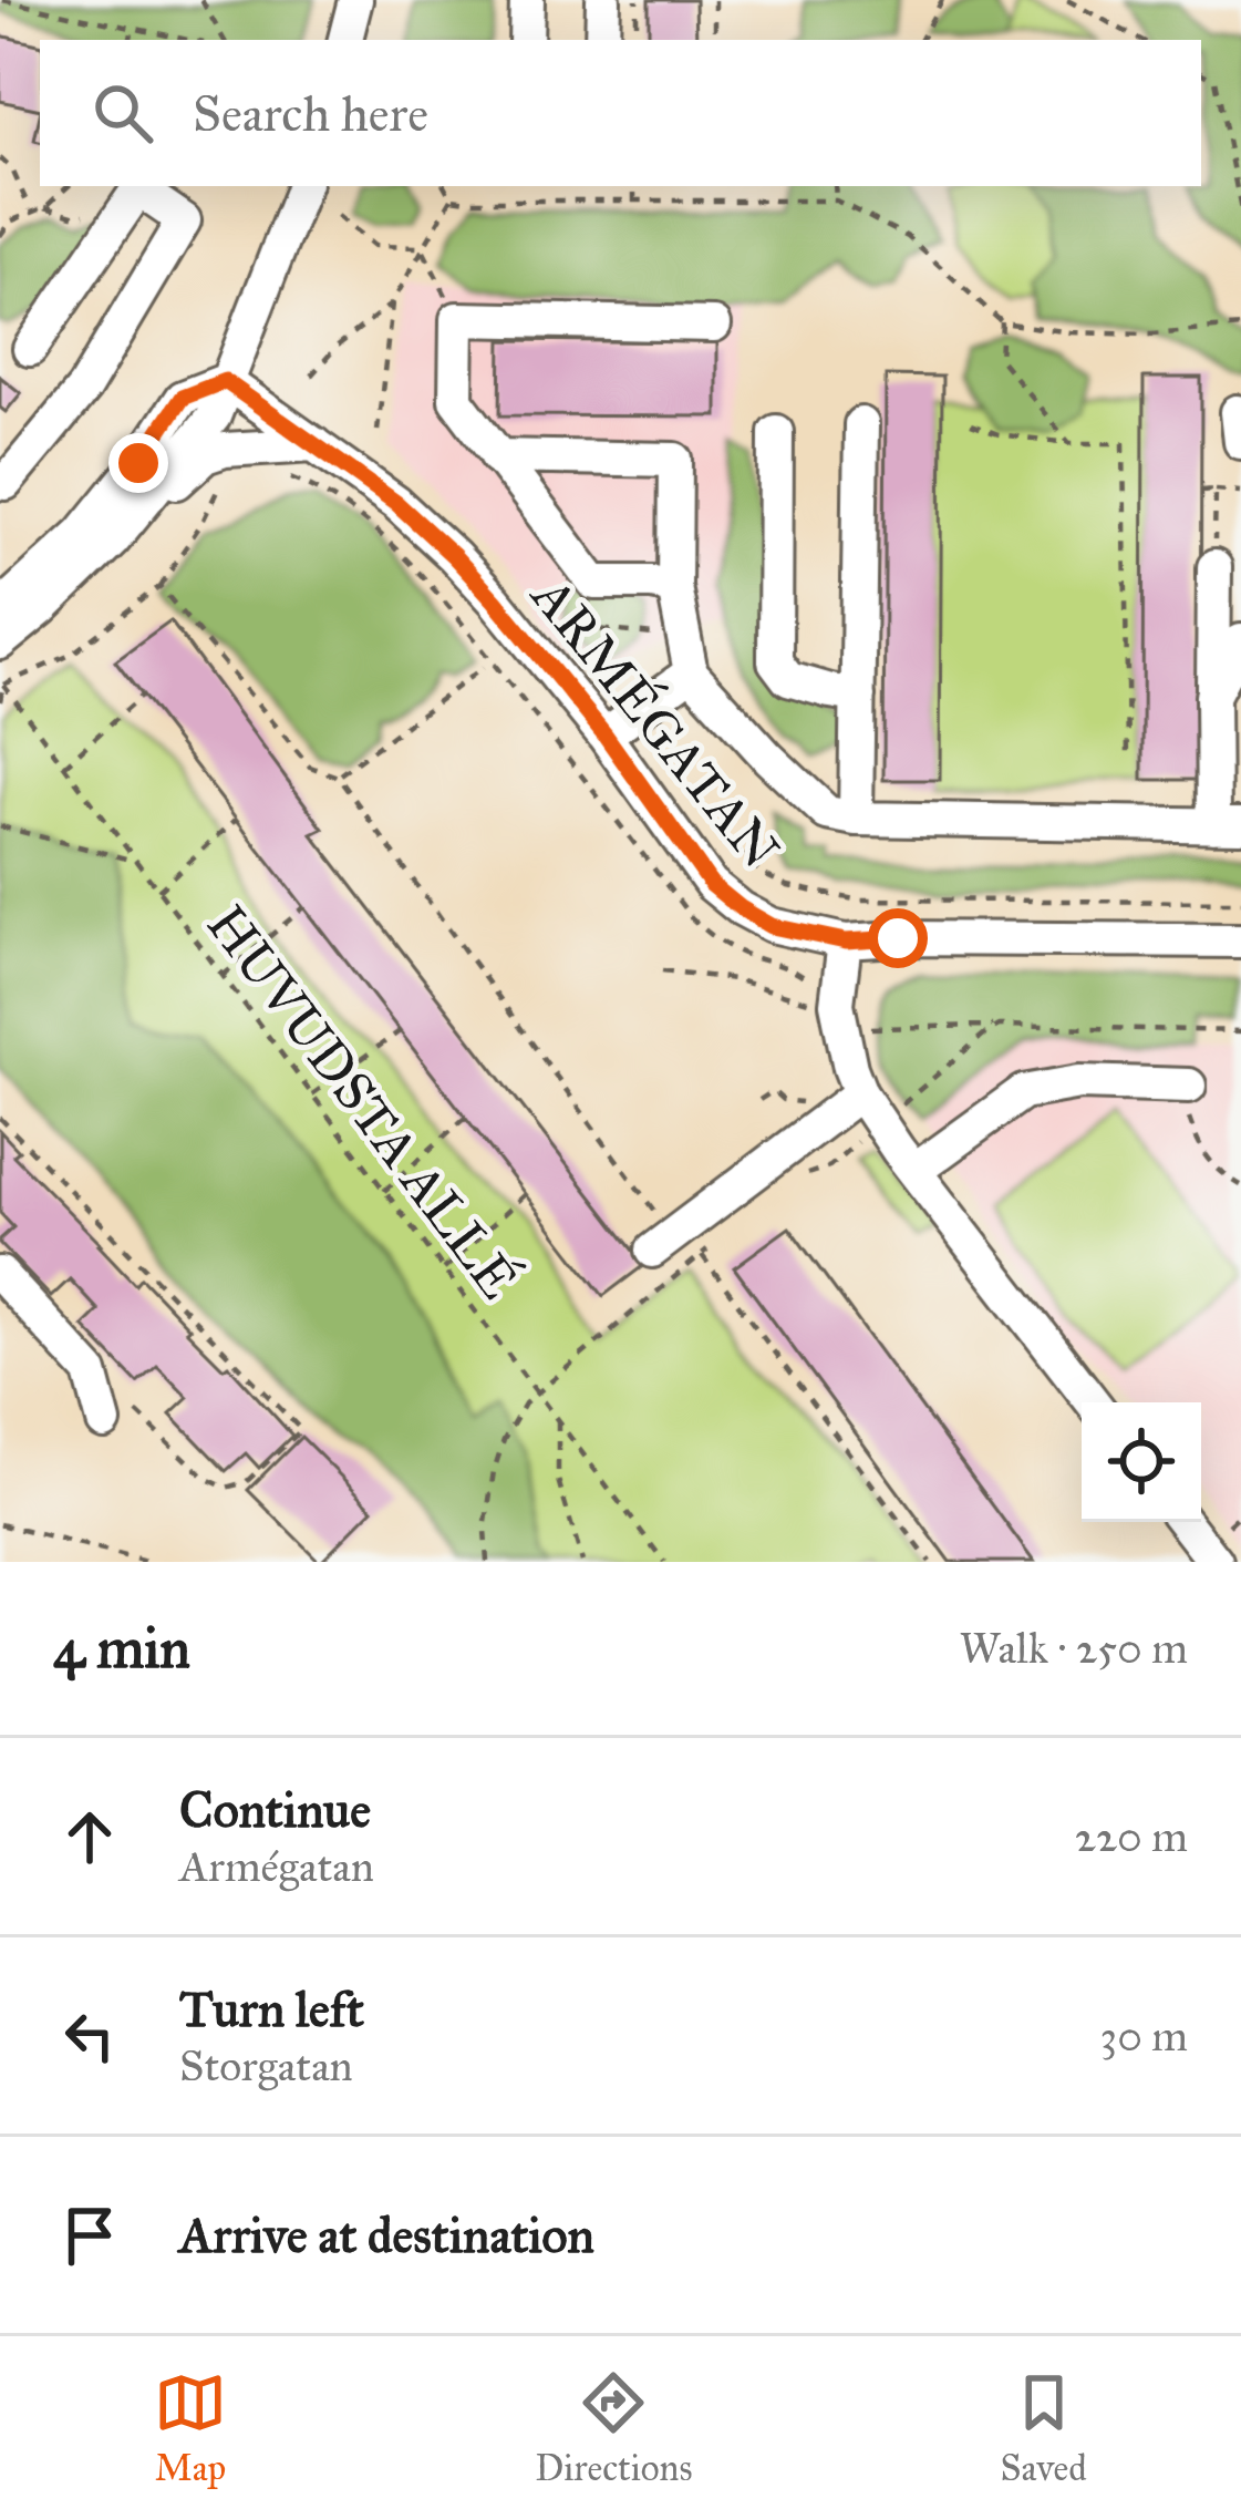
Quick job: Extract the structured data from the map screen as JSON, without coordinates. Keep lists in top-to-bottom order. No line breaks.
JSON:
{"streets":{"street":["ARMÉGATAN"],"path":["HUVUDSTA ALLÉ"]},"page":{"search":"Search here","heading":["4 min","Walk · 250 m"],"list":[["Continue","Armégatan","220 m"],["Turn left","Storgatan","30 m"],"Arrive at destination"],"nav":["Map","Directions","Saved"]}}
